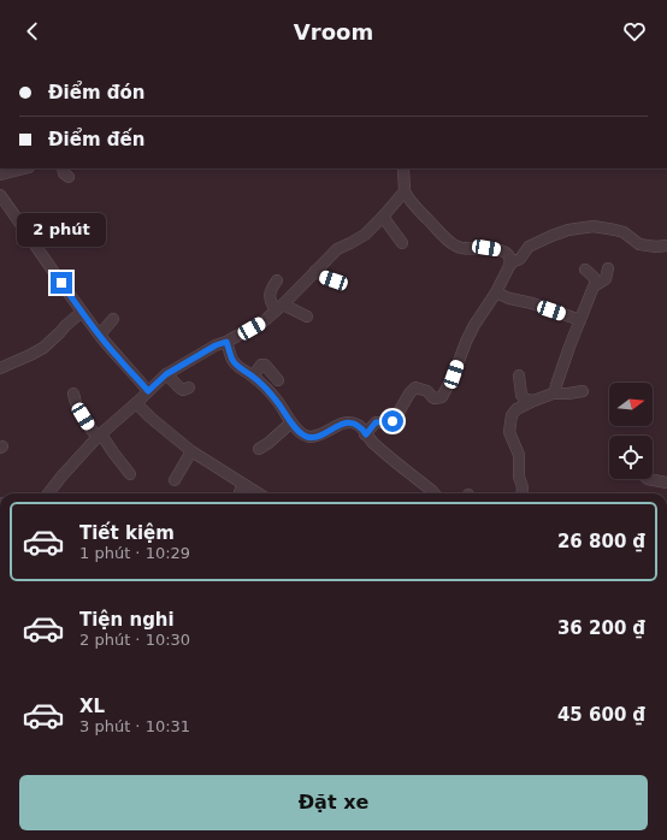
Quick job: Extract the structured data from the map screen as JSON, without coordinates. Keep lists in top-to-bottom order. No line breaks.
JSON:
{"north":"right","page":{"header":"Vroom","banner":["Điểm đón","Điểm đến"],"bubble":"2 phút","list":[{"name":"Tiết kiệm","note":"1 phút · 10:29","value":"26 800 ₫"},{"name":"Tiện nghi","note":"2 phút · 10:30","value":"36 200 ₫"},{"name":"XL","note":"3 phút · 10:31","value":"45 600 ₫"}],"buttons":"Đặt xe"}}
